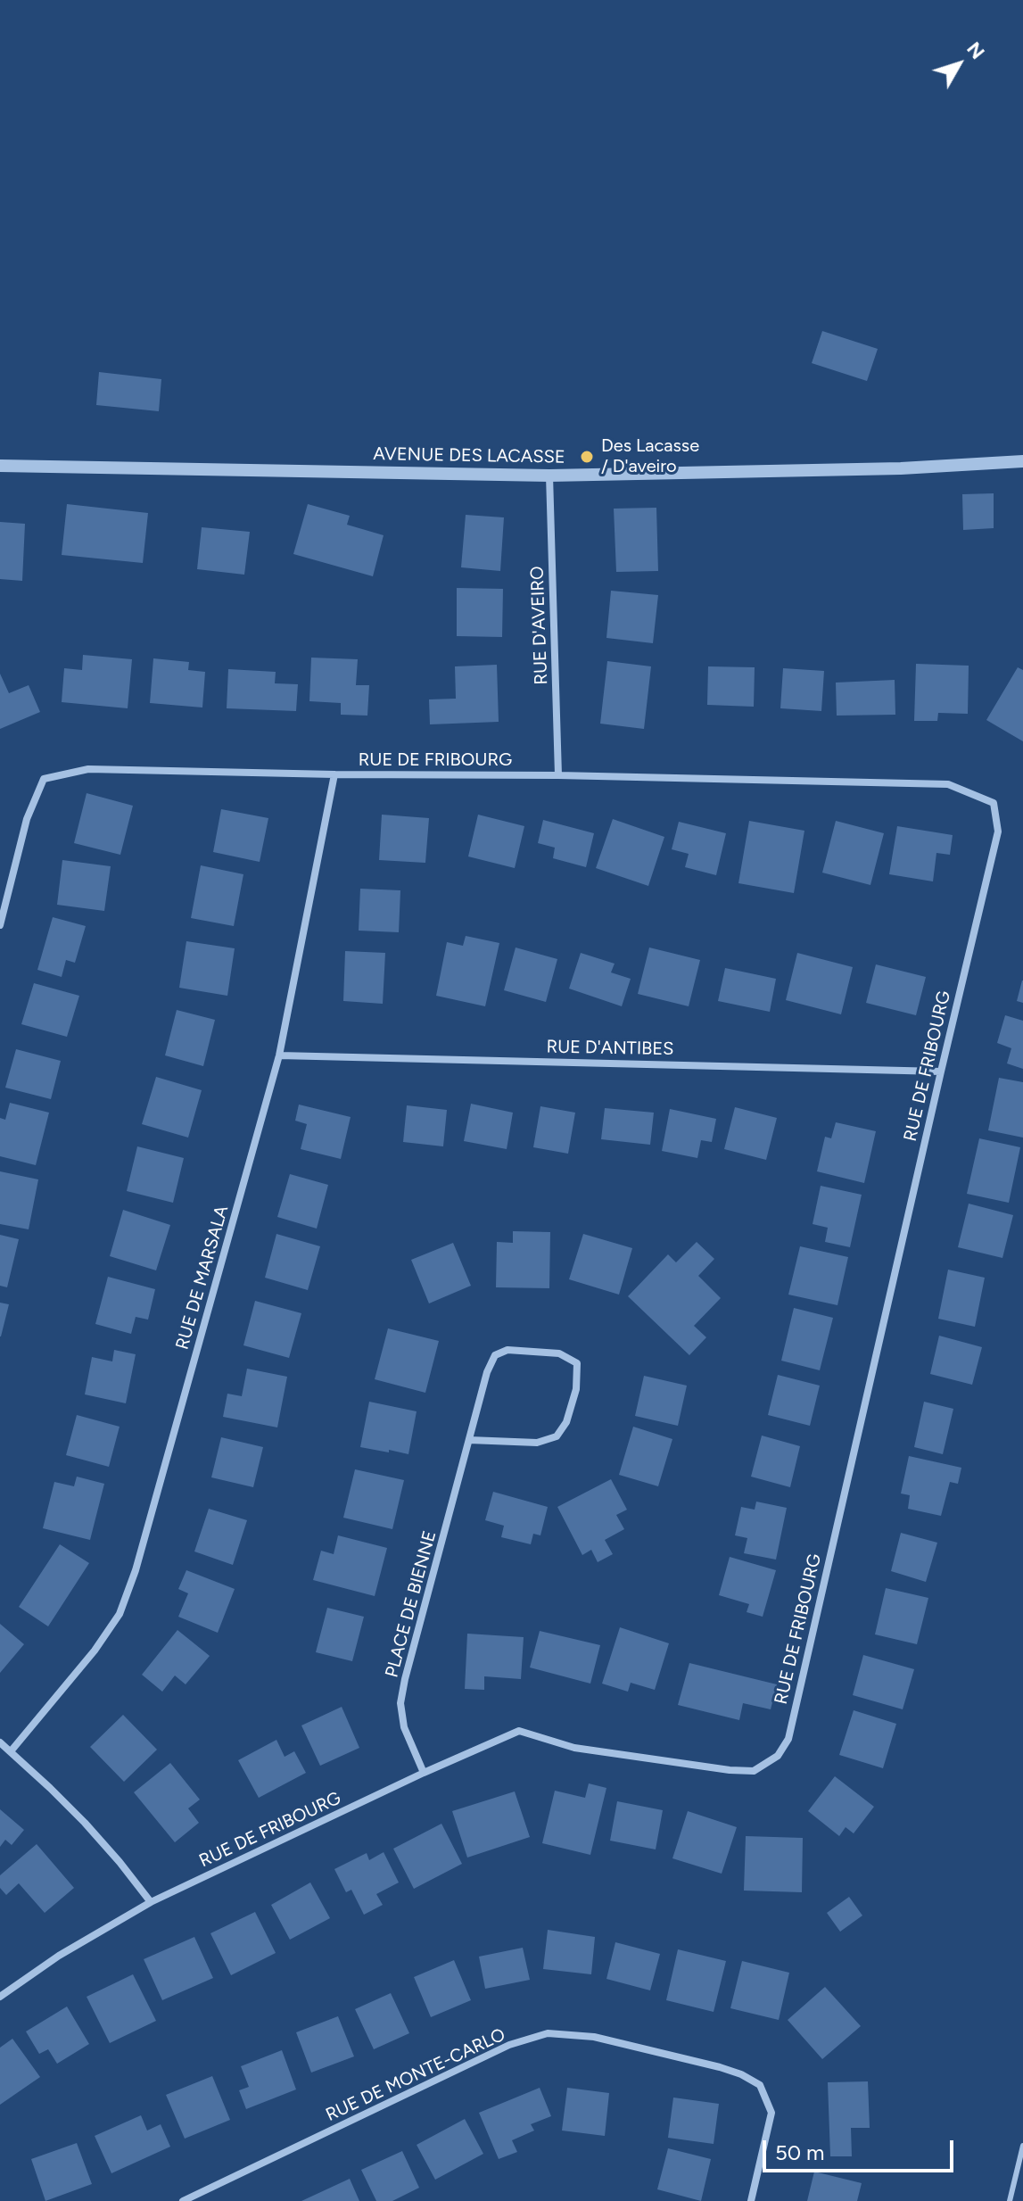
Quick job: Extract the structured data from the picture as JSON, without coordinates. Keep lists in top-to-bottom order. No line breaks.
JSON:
{"streets":{"street":["AVENUE DES LACASSE","RUE D'AVEIRO","RUE DE FRIBOURG","RUE D'ANTIBES","RUE DE MARSALA","PLACE DE BIENNE","RUE DE MONTE-CARLO"]},"crossings":[["AVENUE DES LACASSE","RUE D'AVEIRO"],["RUE D'AVEIRO","RUE DE FRIBOURG"],["RUE DE FRIBOURG","RUE D'ANTIBES"],["RUE DE FRIBOURG","RUE DE MARSALA"],["RUE DE FRIBOURG","PLACE DE BIENNE"],["RUE D'ANTIBES","RUE DE MARSALA"]],"places":["Des Lacasse / D'aveiro"],"scale_bar":"50 m","north":"top right"}
